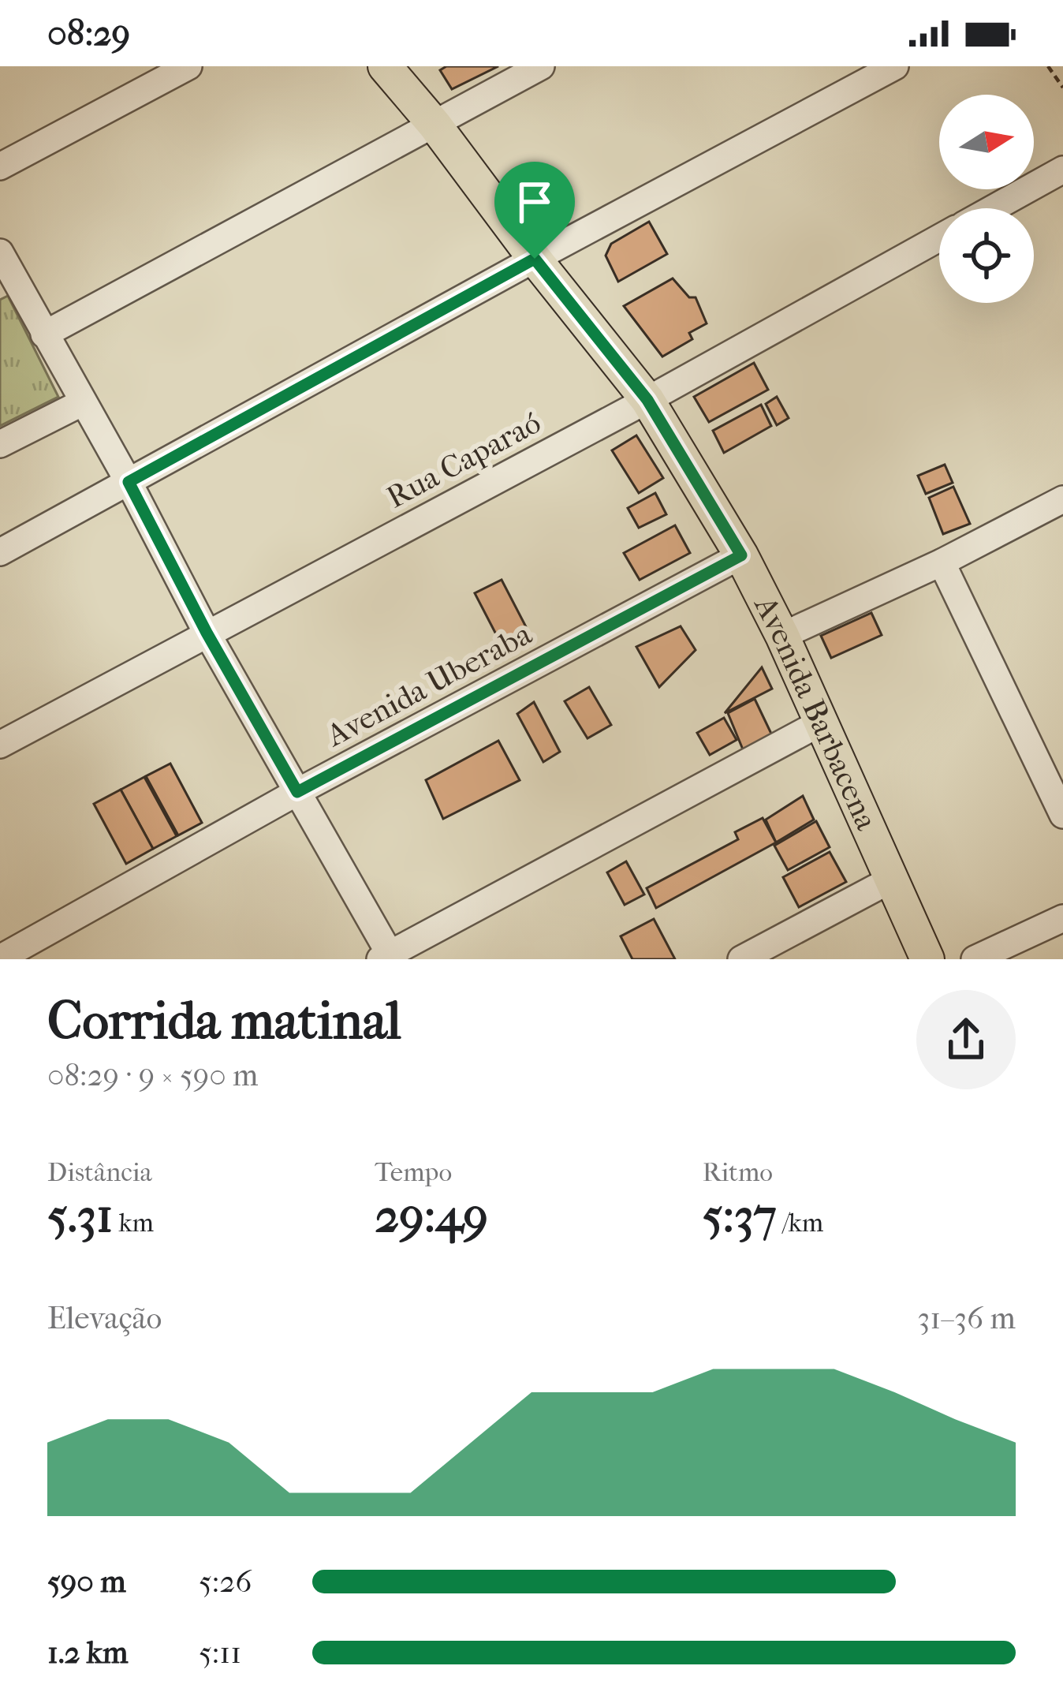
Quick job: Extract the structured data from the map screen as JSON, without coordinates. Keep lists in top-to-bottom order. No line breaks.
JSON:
{"streets":{"main road":["Avenida Barbacena"],"street":["Rua Caparaó","Avenida Uberaba"]},"crossings":[["Rua Caparaó","Avenida Barbacena"],["Avenida Uberaba","Avenida Barbacena"]],"north":"right","page":{"status":"08:29","heading":["Corrida matinal","08:29 · 9 × 590 m"],"stats":[["Distância","5.31 km"],["Tempo","29:49"],["Ritmo","5:37 /km"]],"chart":["Elevação","31–36 m"],"list":[{"name":"590 m","note":"5:26"},{"name":"1.2 km","note":"5:11"}]}}
